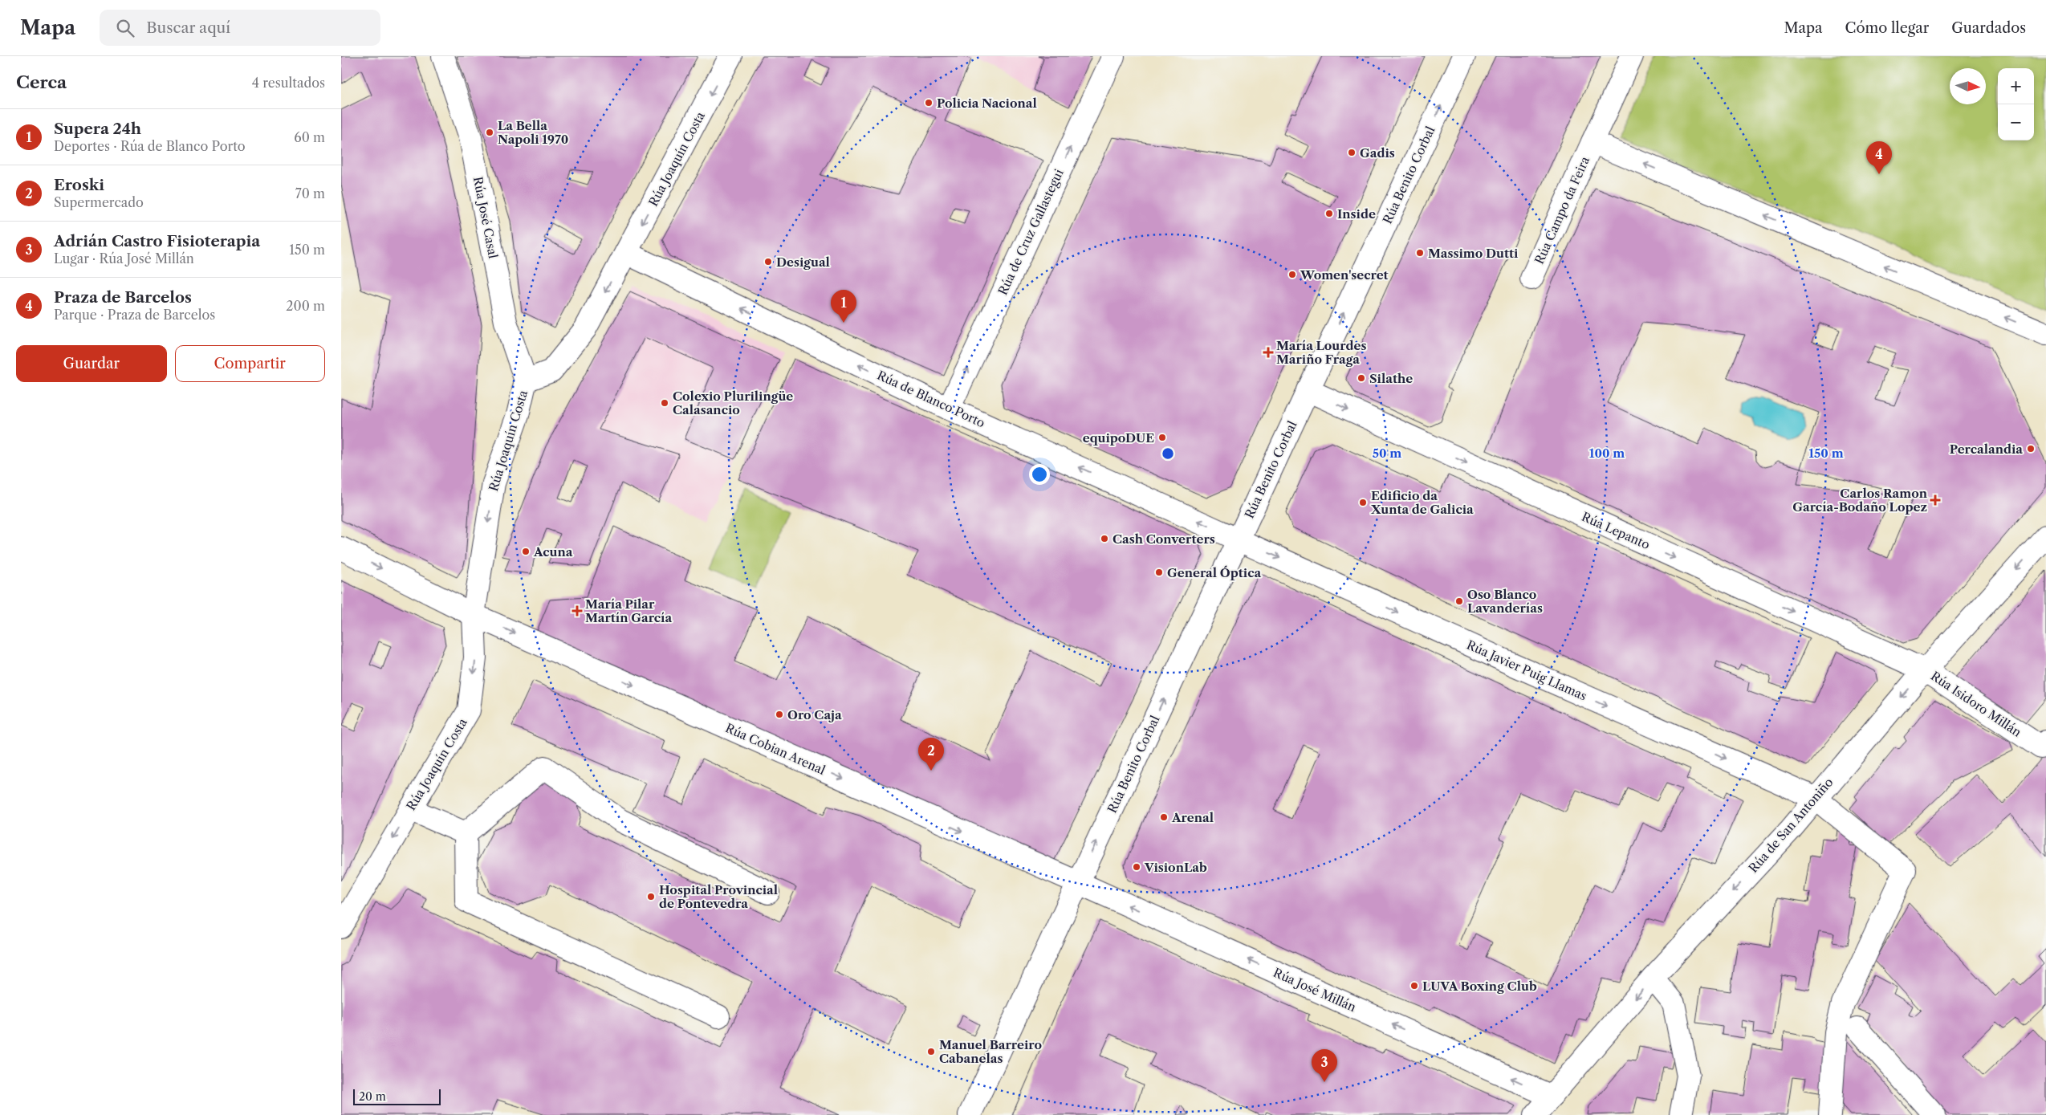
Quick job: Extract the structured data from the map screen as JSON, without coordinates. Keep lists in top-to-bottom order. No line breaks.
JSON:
{"streets":{"street":["Rúa Joaquín Costa","Rúa Benito Corbal","Rúa Campo da Feira","Rúa José Casal","Rúa de Cruz Gallastegui","Rúa de Blanco Porto","Rúa Lepanto","Rúa Javier Puig Llamas","Rúa Isidoro Millán","Rúa Cobian Arenal","Rúa de San Antoniño","Rúa José Millán"]},"crossings":[["Rúa Joaquín Costa","Rúa José Casal"],["Rúa Joaquín Costa","Rúa de Blanco Porto"],["Rúa Joaquín Costa","Rúa Cobian Arenal"],["Rúa Benito Corbal","Rúa de Blanco Porto"],["Rúa Benito Corbal","Rúa Lepanto"],["Rúa Benito Corbal","Rúa Javier Puig Llamas"],["Rúa Benito Corbal","Rúa Cobian Arenal"],["Rúa Benito Corbal","Rúa José Millán"],["Rúa de Cruz Gallastegui","Rúa de Blanco Porto"],["Rúa de Blanco Porto","Rúa Javier Puig Llamas"],["Rúa Lepanto","Rúa Isidoro Millán"],["Rúa Lepanto","Rúa de San Antoniño"],["Rúa Javier Puig Llamas","Rúa de San Antoniño"],["Rúa Isidoro Millán","Rúa de San Antoniño"],["Rúa Cobian Arenal","Rúa José Millán"],["Rúa de San Antoniño","Rúa José Millán"]],"one_way":["Rúa Joaquín Costa","Rúa Benito Corbal","Rúa de Cruz Gallastegui","Rúa de Blanco Porto","Rúa Lepanto","Rúa Javier Puig Llamas","Rúa Cobian Arenal","Rúa de San Antoniño","Rúa José Millán"],"places":{"other":["Policia Nacional","La Bella Napoli 1970","Gadis","Inside","Massimo Dutti","Desigual","Women'secret","Silathe","Colexio Plurilingüe Calasancio","equipoDUE","Percalandia","Edificio da Xunta de Galicia","Cash Converters","Acuna","General Óptica","Oso Blanco Lavanderías","Oro Caja","Arenal","VisionLab","Hospital Provincial de Pontevedra","LUVA Boxing Club","Manuel Barreiro Cabanelas"],"health":["María Lourdes Mariño Fraga","Carlos Ramon García-Bodaño Lopez","María Pilar Martín García"]},"scale_bar":"20 m","north":"right","page":{"header":"Mapa","search":"Buscar aquí","nav":["Mapa","Cómo llegar","Guardados"],"heading":["Cerca","4 resultados"],"map_buttons":["+","−"],"list":[{"mark":"1","name":"Supera 24h","note":"Deportes · Rúa de Blanco Porto","value":"60 m"},{"mark":"2","name":"Eroski","note":"Supermercado","value":"70 m"},{"mark":"3","name":"Adrián Castro Fisioterapia","note":"Lugar · Rúa José Millán","value":"150 m"},{"mark":"4","name":"Praza de Barcelos","note":"Parque · Praza de Barcelos","value":"200 m"}],"pins":["4","1","2","3"],"buttons":["Guardar","Compartir"],"scale":"20 m"},"rings":["50 m","100 m","150 m"]}
